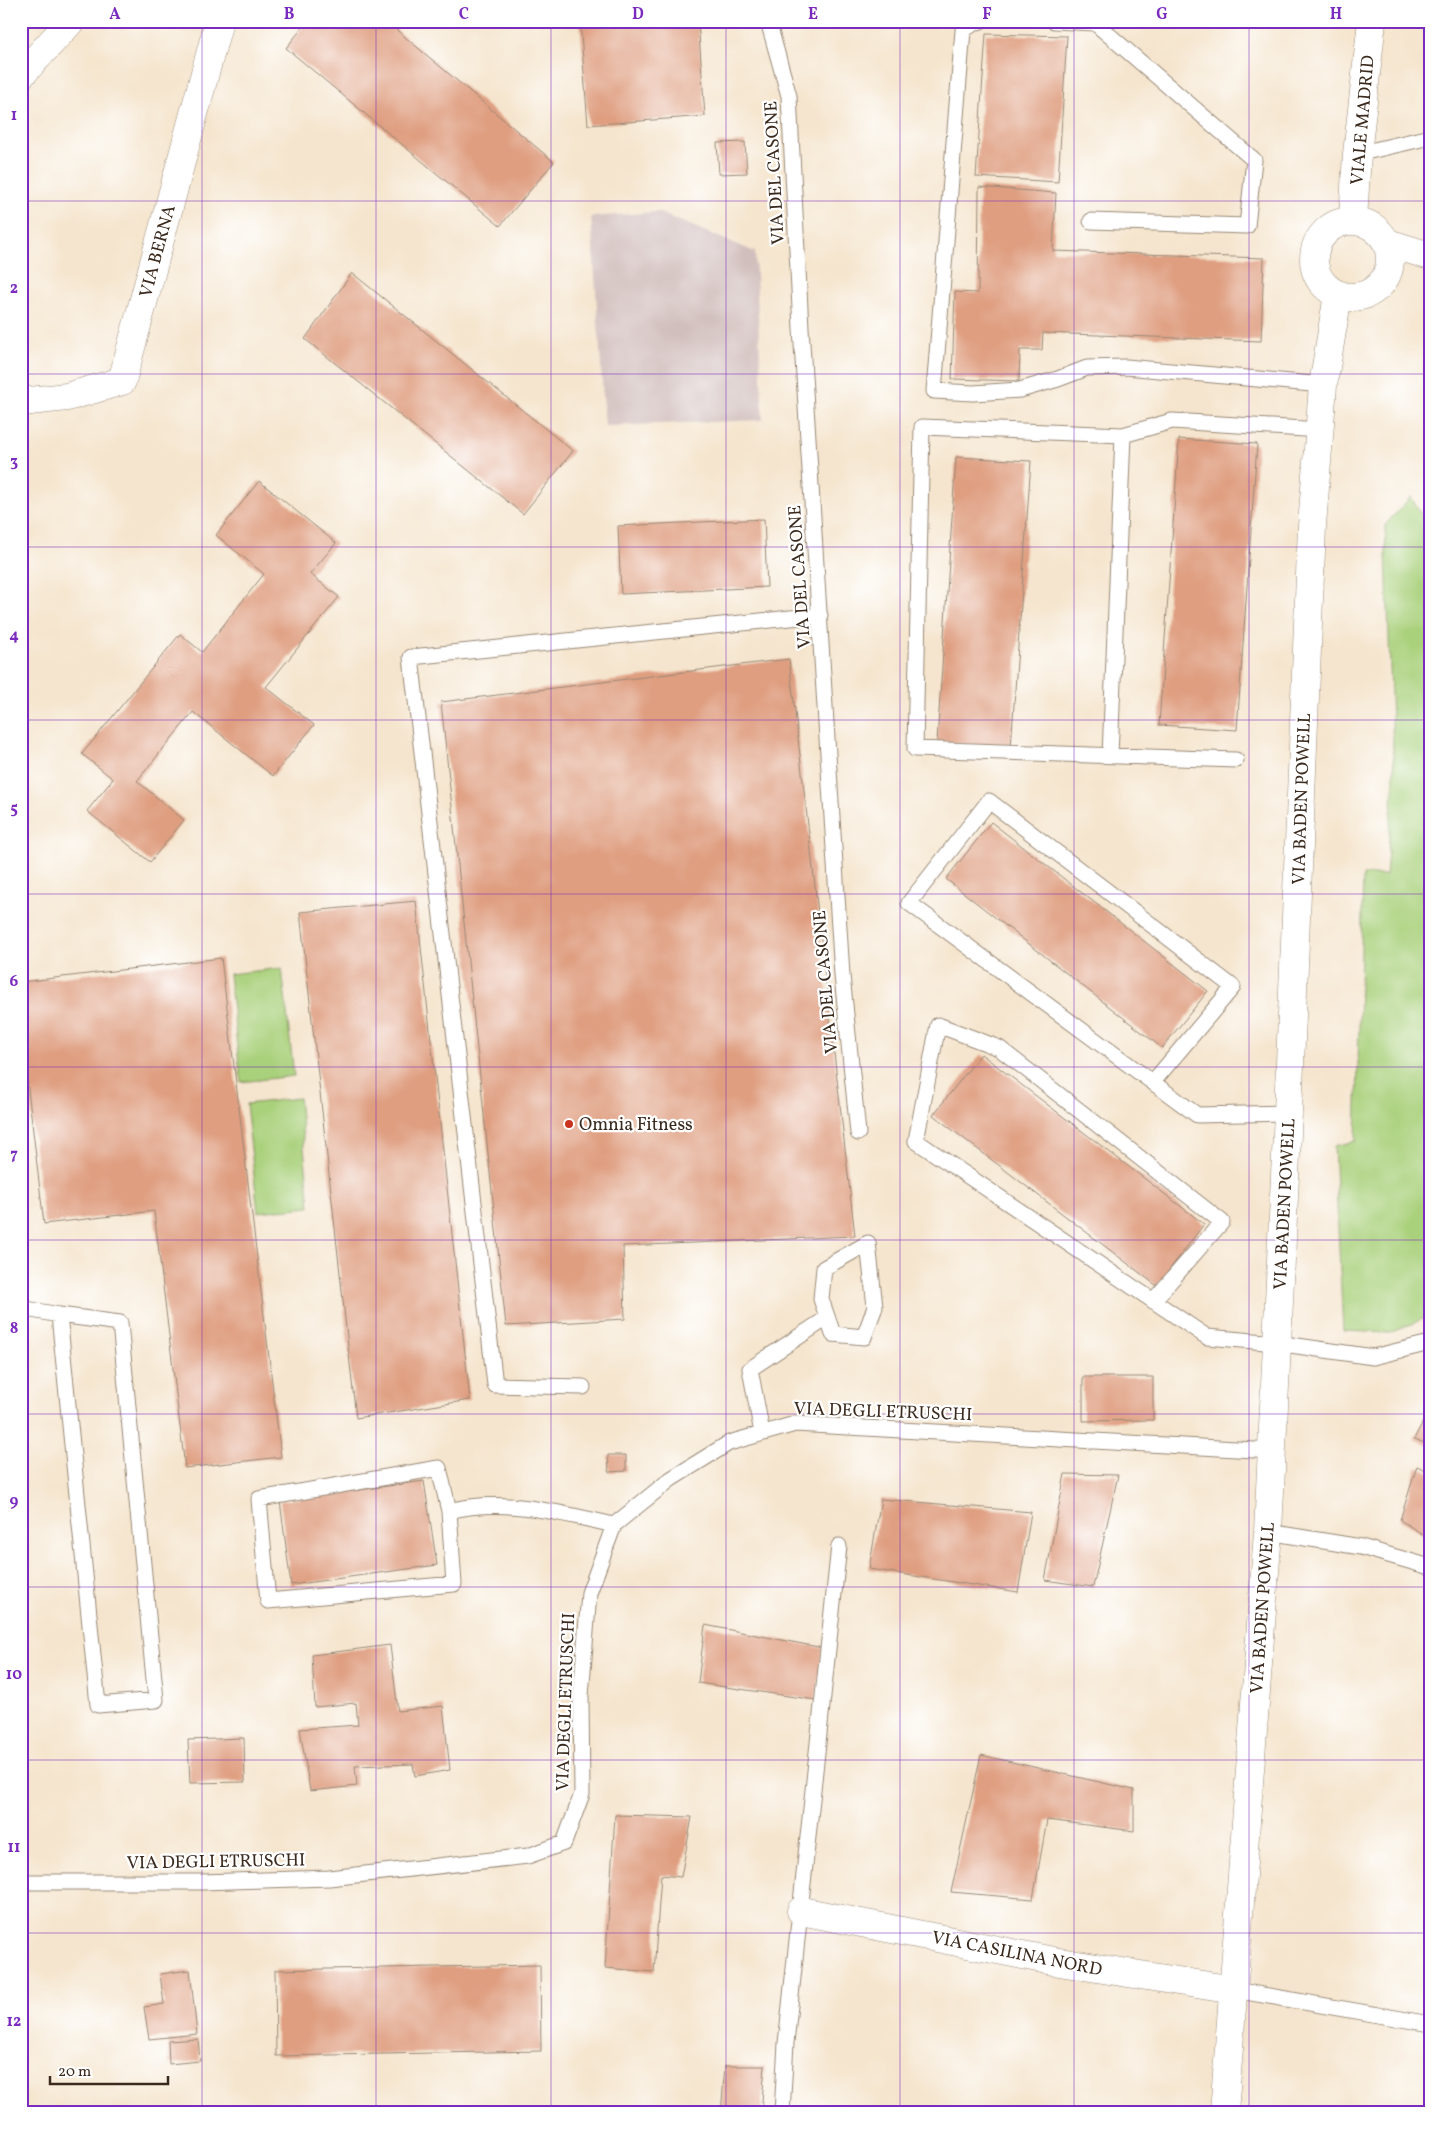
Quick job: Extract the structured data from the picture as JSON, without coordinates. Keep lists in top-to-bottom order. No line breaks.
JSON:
{"streets":{"street":["VIALE MADRID","VIA BERNA","VIA BADEN POWELL","VIA CASILINA NORD"],"lane":["VIA DEL CASONE","VIA DEGLI ETRUSCHI"]},"crossings":[["VIALE MADRID","VIA BADEN POWELL"],["VIA BADEN POWELL","VIA DEGLI ETRUSCHI"],["VIA BADEN POWELL","VIA CASILINA NORD"]],"places":["Omnia Fitness"],"scale_bar":"20 m","grid":{"columns":["A","B","C","D","E","F","G","H"],"rows":["1","2","3","4","5","6","7","8","9","10","11","12"]}}
